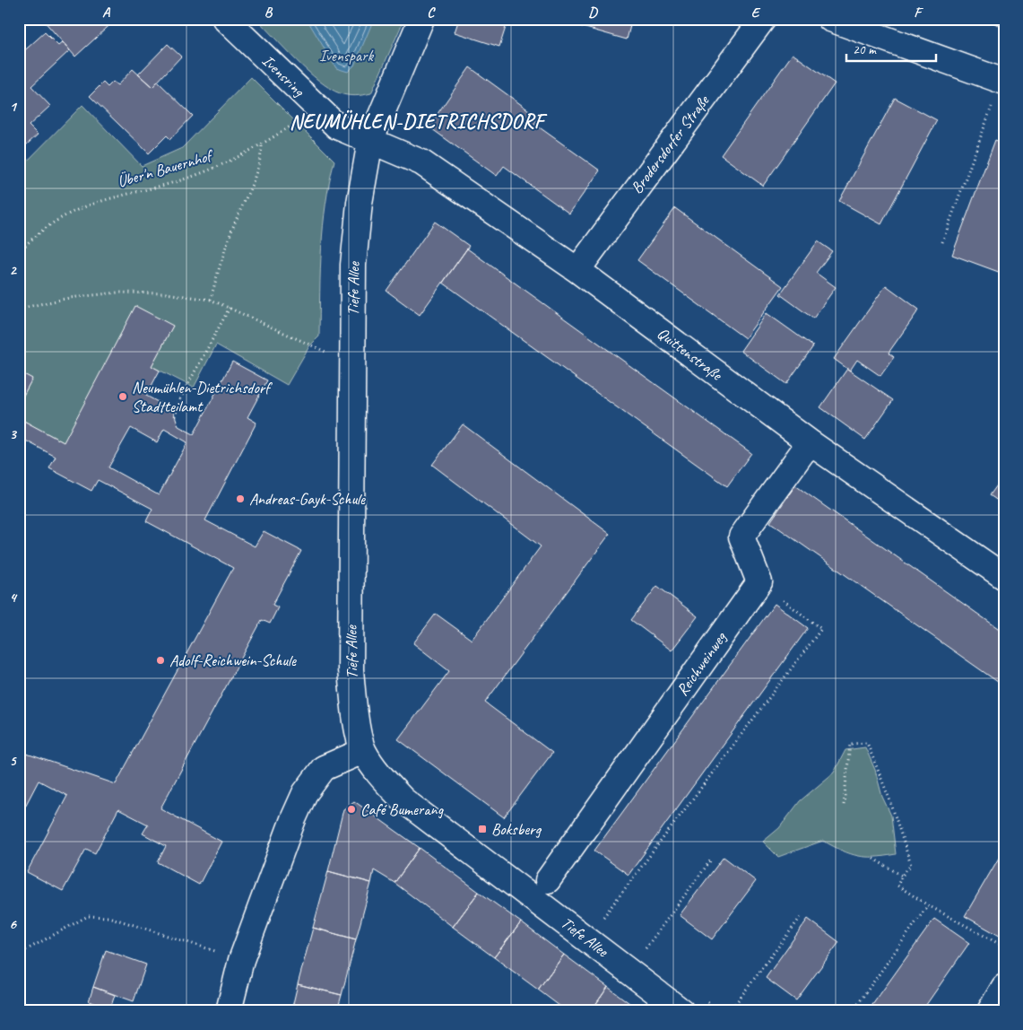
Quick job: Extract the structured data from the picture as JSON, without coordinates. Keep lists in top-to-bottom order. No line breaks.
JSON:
{"streets":{"street":["Ivensring","Brodersdorfer Straße","Tiefe Allee","Quittenstraße","Reichweinweg"],"path":["Über'n Bauernhof"]},"crossings":[["Ivensring","Über'n Bauernhof"],["Ivensring","Tiefe Allee"],["Ivensring","Quittenstraße"],["Brodersdorfer Straße","Quittenstraße"],["Tiefe Allee","Quittenstraße"]],"districts":["NEUMÜHLEN-DIETRICHSDORF"],"parks":["Ivenspark"],"places":{"other":["Neumühlen-Dietrichsdorf Stadtteilamt","Andreas-Gayk-Schule","Adolf-Reichwein-Schule","Café Bumerang"],"transit":["Boksberg"]},"scale_bar":"20 m","grid":{"columns":["A","B","C","D","E","F"],"rows":["1","2","3","4","5","6"]}}
